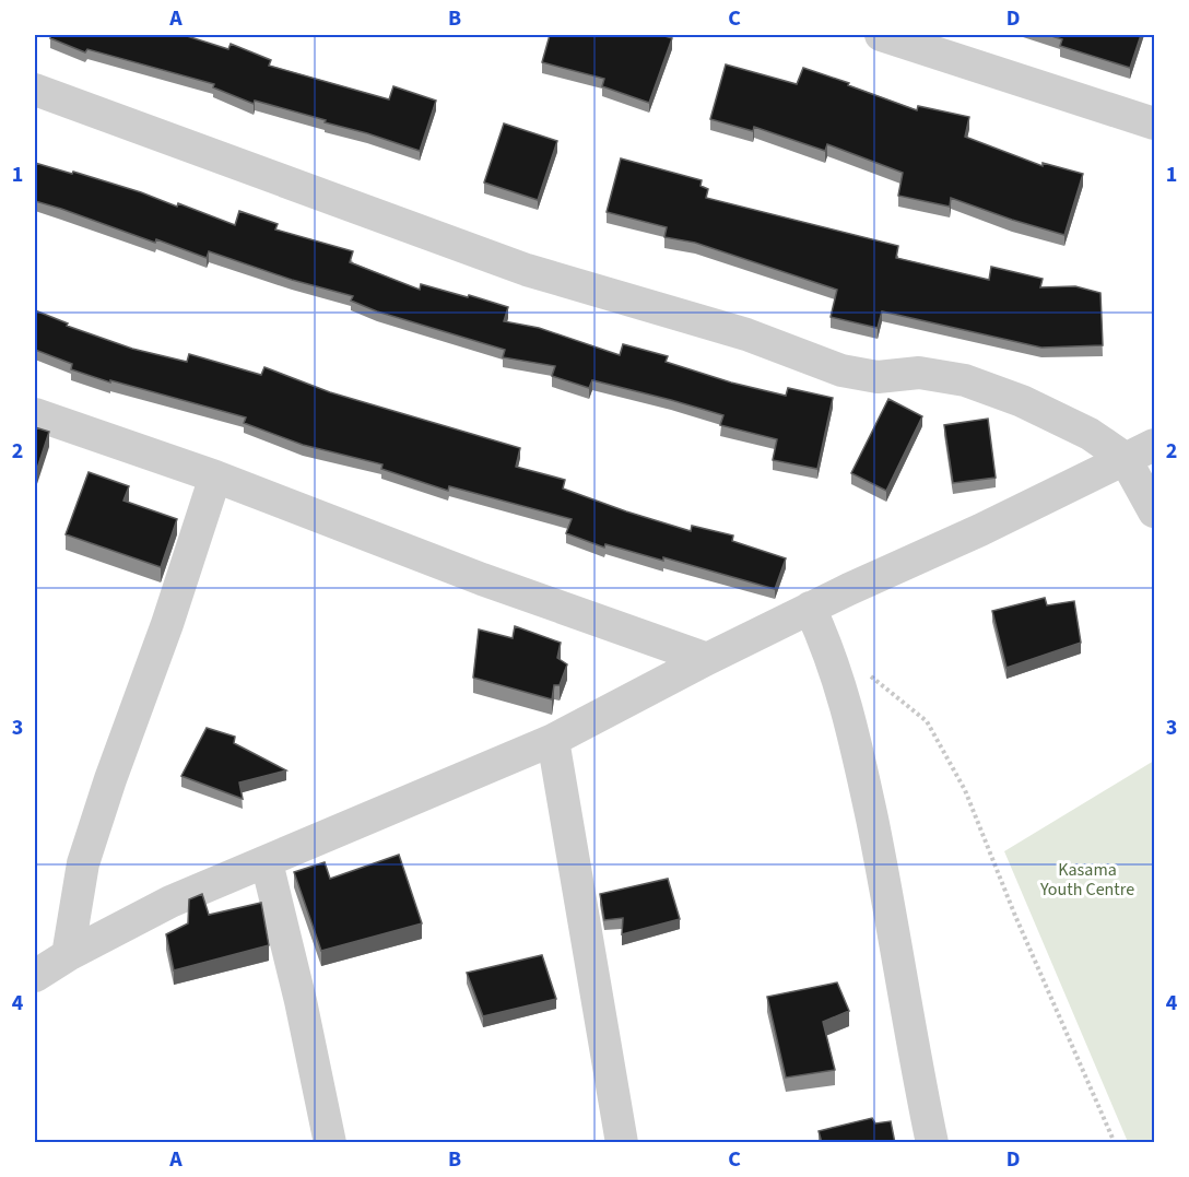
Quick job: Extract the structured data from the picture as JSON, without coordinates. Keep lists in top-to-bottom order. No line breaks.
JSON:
{"parks":["Kasama Youth Centre"],"grid":{"columns":["A","B","C","D"],"rows":["1","2","3","4"]}}
